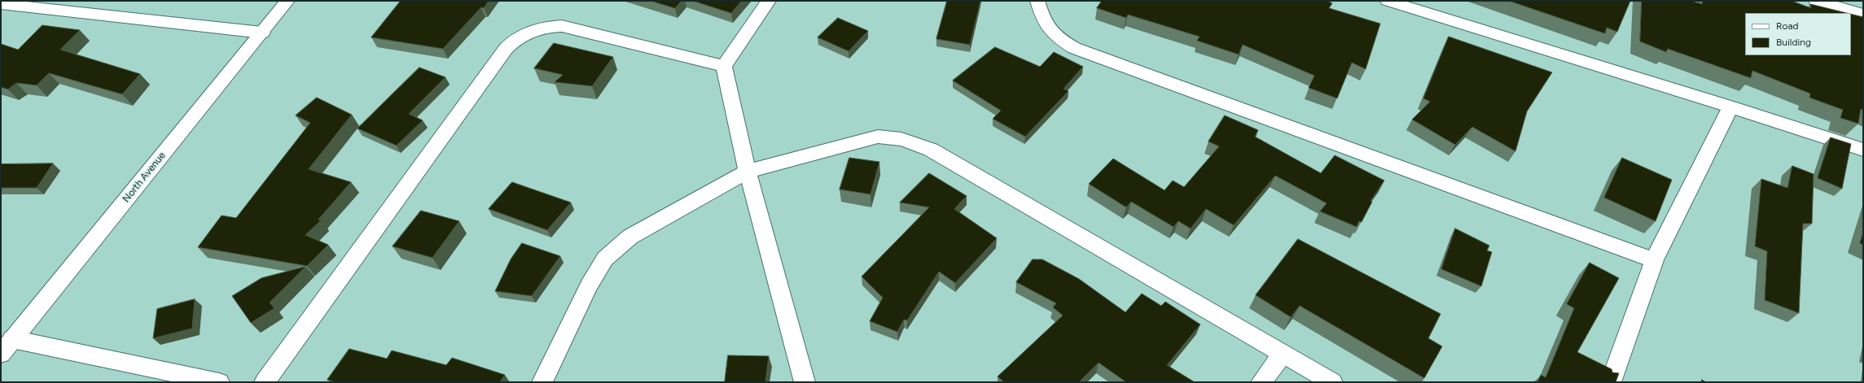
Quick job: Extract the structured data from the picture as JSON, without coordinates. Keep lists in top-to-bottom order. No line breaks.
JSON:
{"streets":{"street":["North Avenue"]},"legend":["Road","Building"]}
